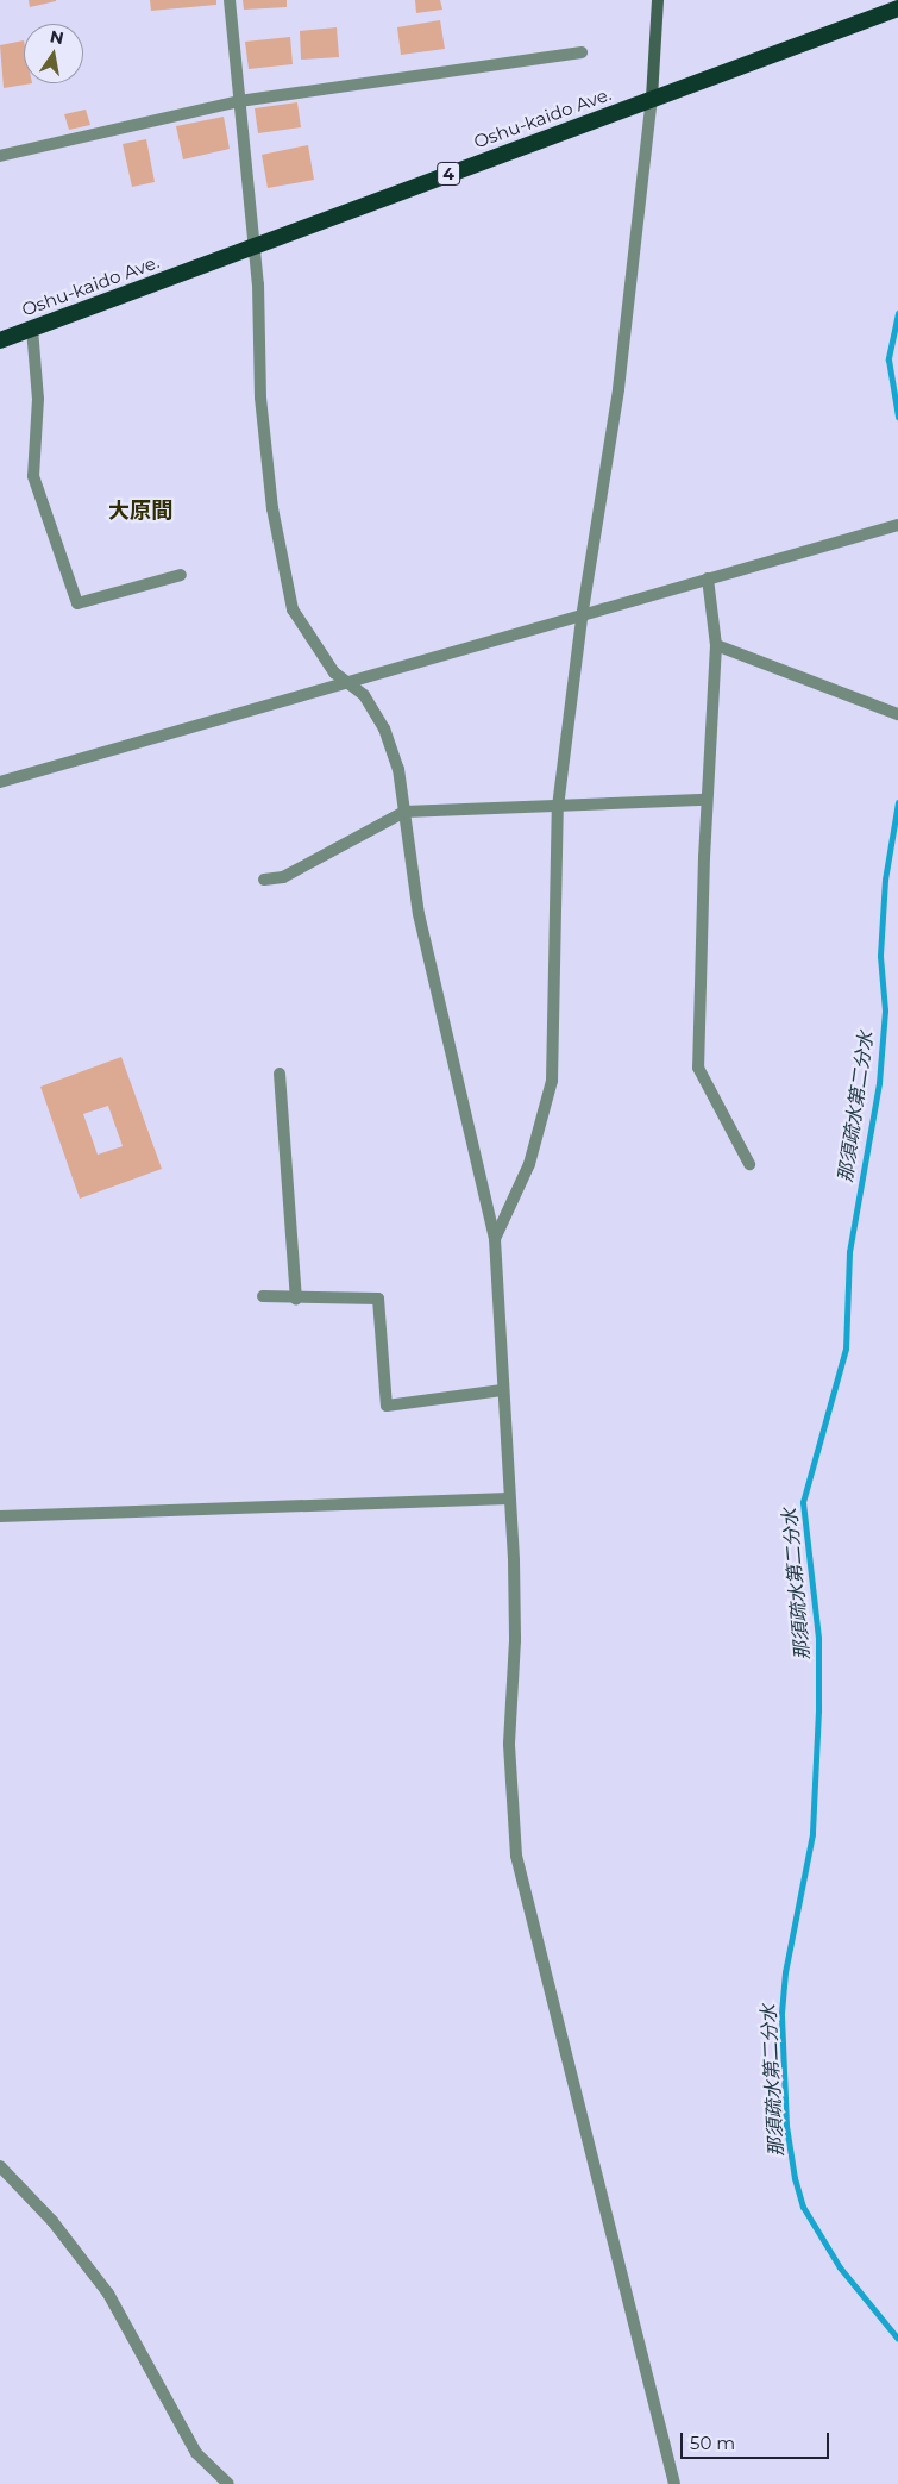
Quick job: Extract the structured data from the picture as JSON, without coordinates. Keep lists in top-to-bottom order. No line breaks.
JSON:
{"streets":{"highway":["Oshu-kaido Ave.","4"]},"districts":["大原間"],"water":["那須疏水第二分水"],"scale_bar":"50 m","north":"top"}
